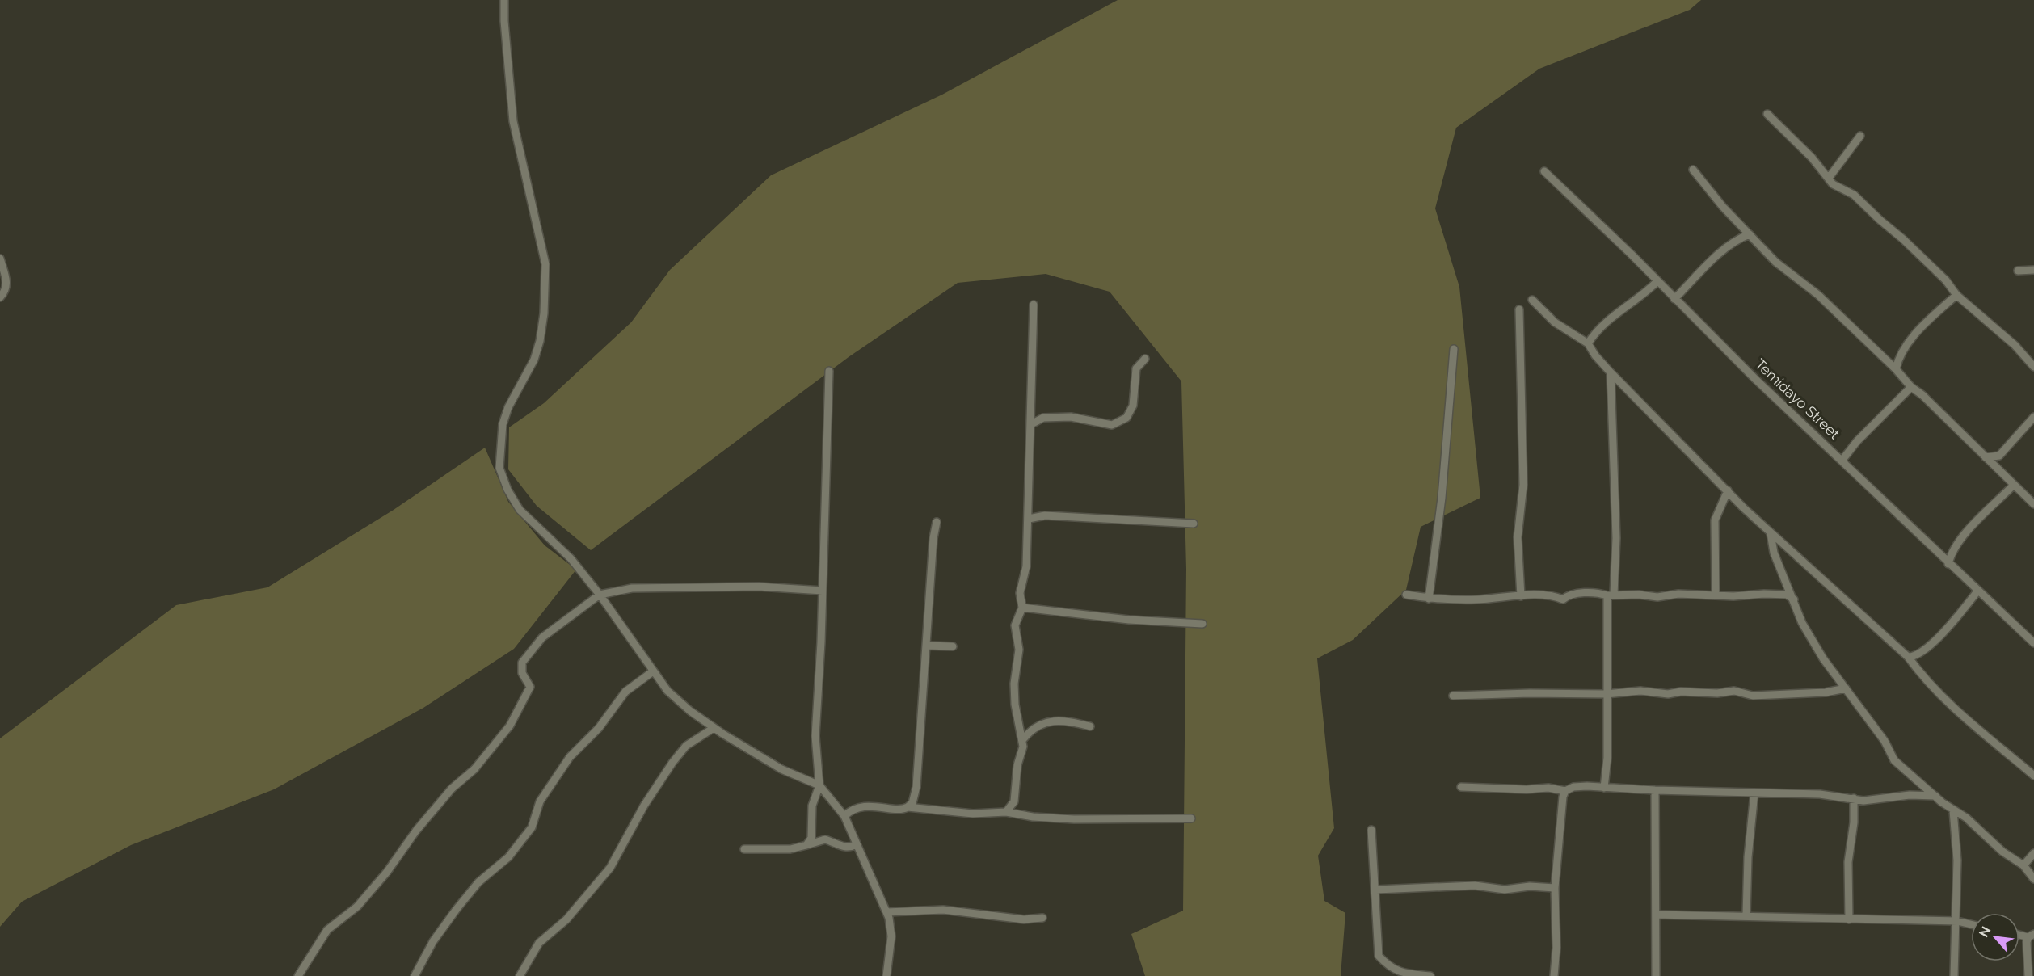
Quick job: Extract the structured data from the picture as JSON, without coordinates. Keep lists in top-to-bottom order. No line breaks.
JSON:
{"streets":{"street":["Temidayo Street"]},"north":"top left"}
